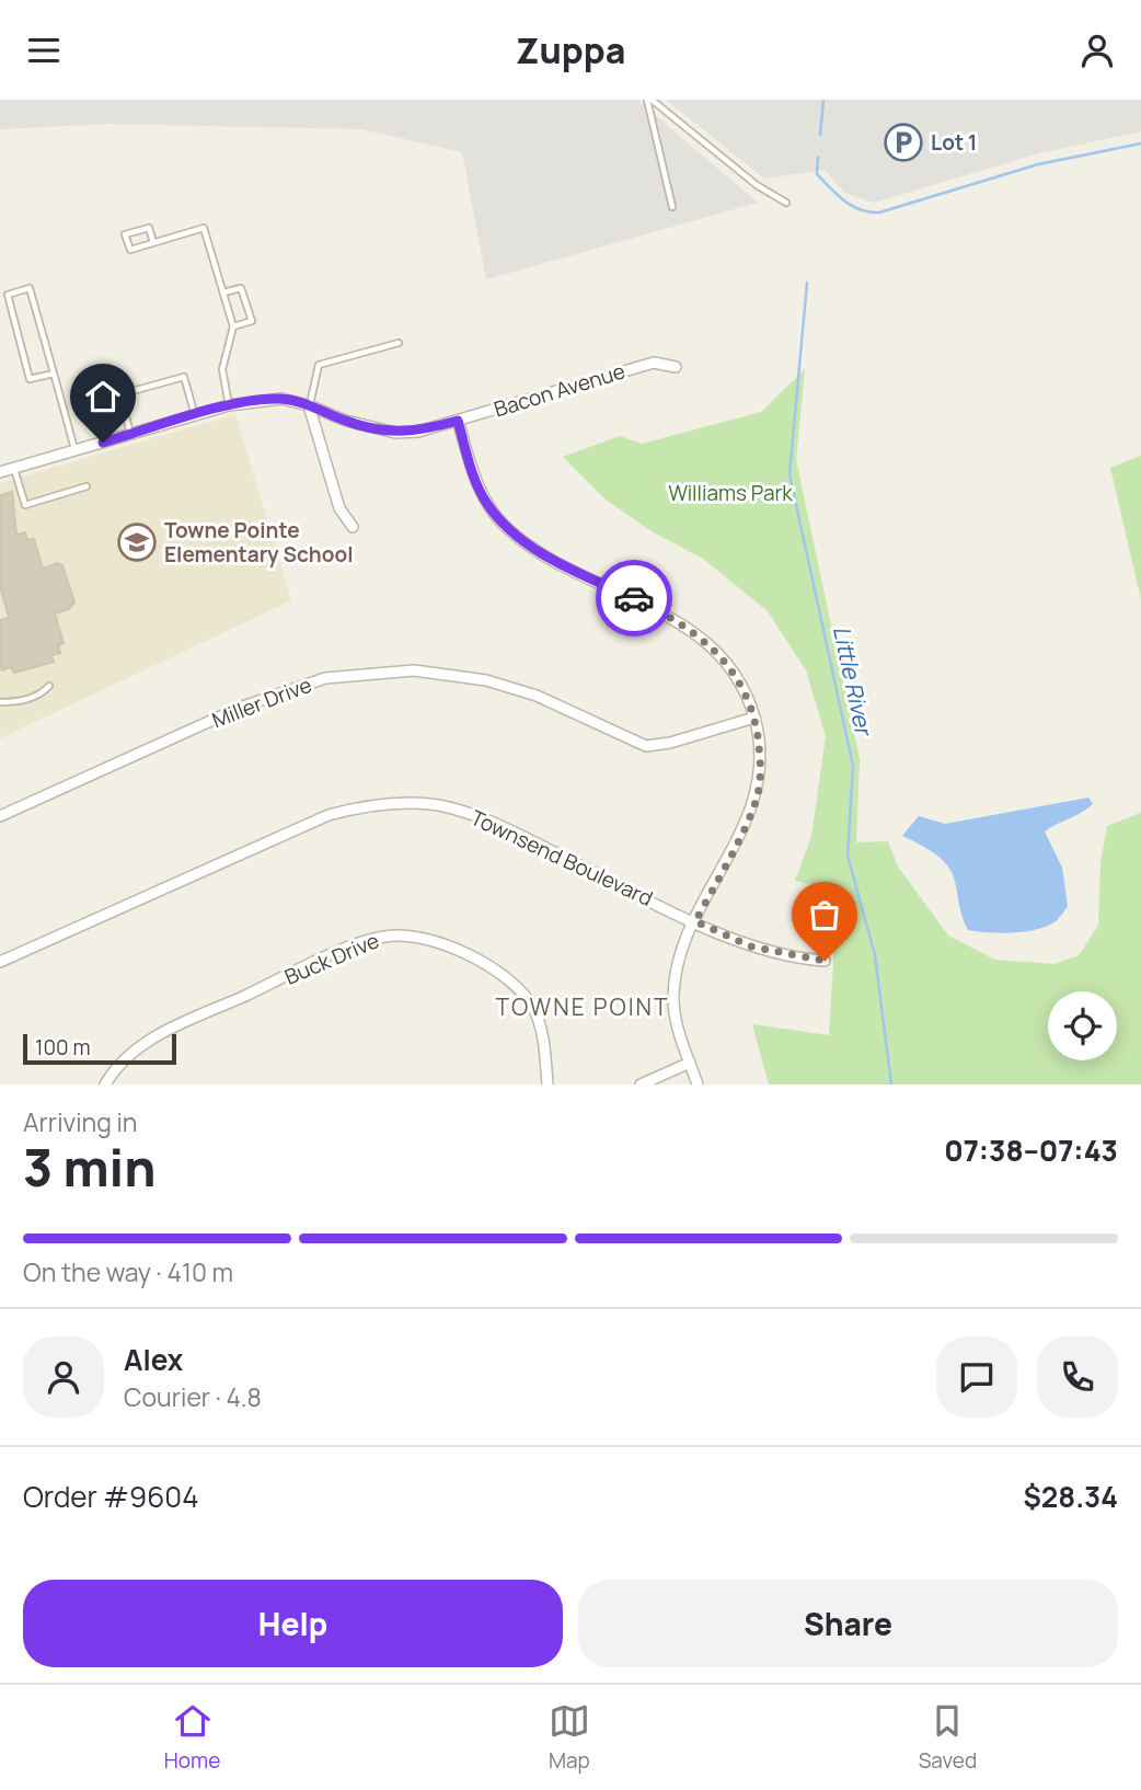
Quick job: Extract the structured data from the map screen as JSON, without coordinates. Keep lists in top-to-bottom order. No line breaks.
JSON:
{"streets":{"street":["Bacon Avenue","Miller Drive","Townsend Boulevard","Buck Drive"]},"districts":["TOWNE POINT"],"water":["Little River"],"parks":["Williams Park"],"places":{"parking":["Lot 1"],"school or university":["Towne Pointe Elementary School"]},"scale_bar":"100 m","page":{"header":"Zuppa","scale":"100 m","heading":["3 min","Arriving in","07:38–07:43"],"panel":["Alex","Courier · 4.8","Order #9604","$28.34"],"bar":"On the way · 410 m","buttons":["Help","Share"],"tabs":["Home","Map","Saved"]}}
